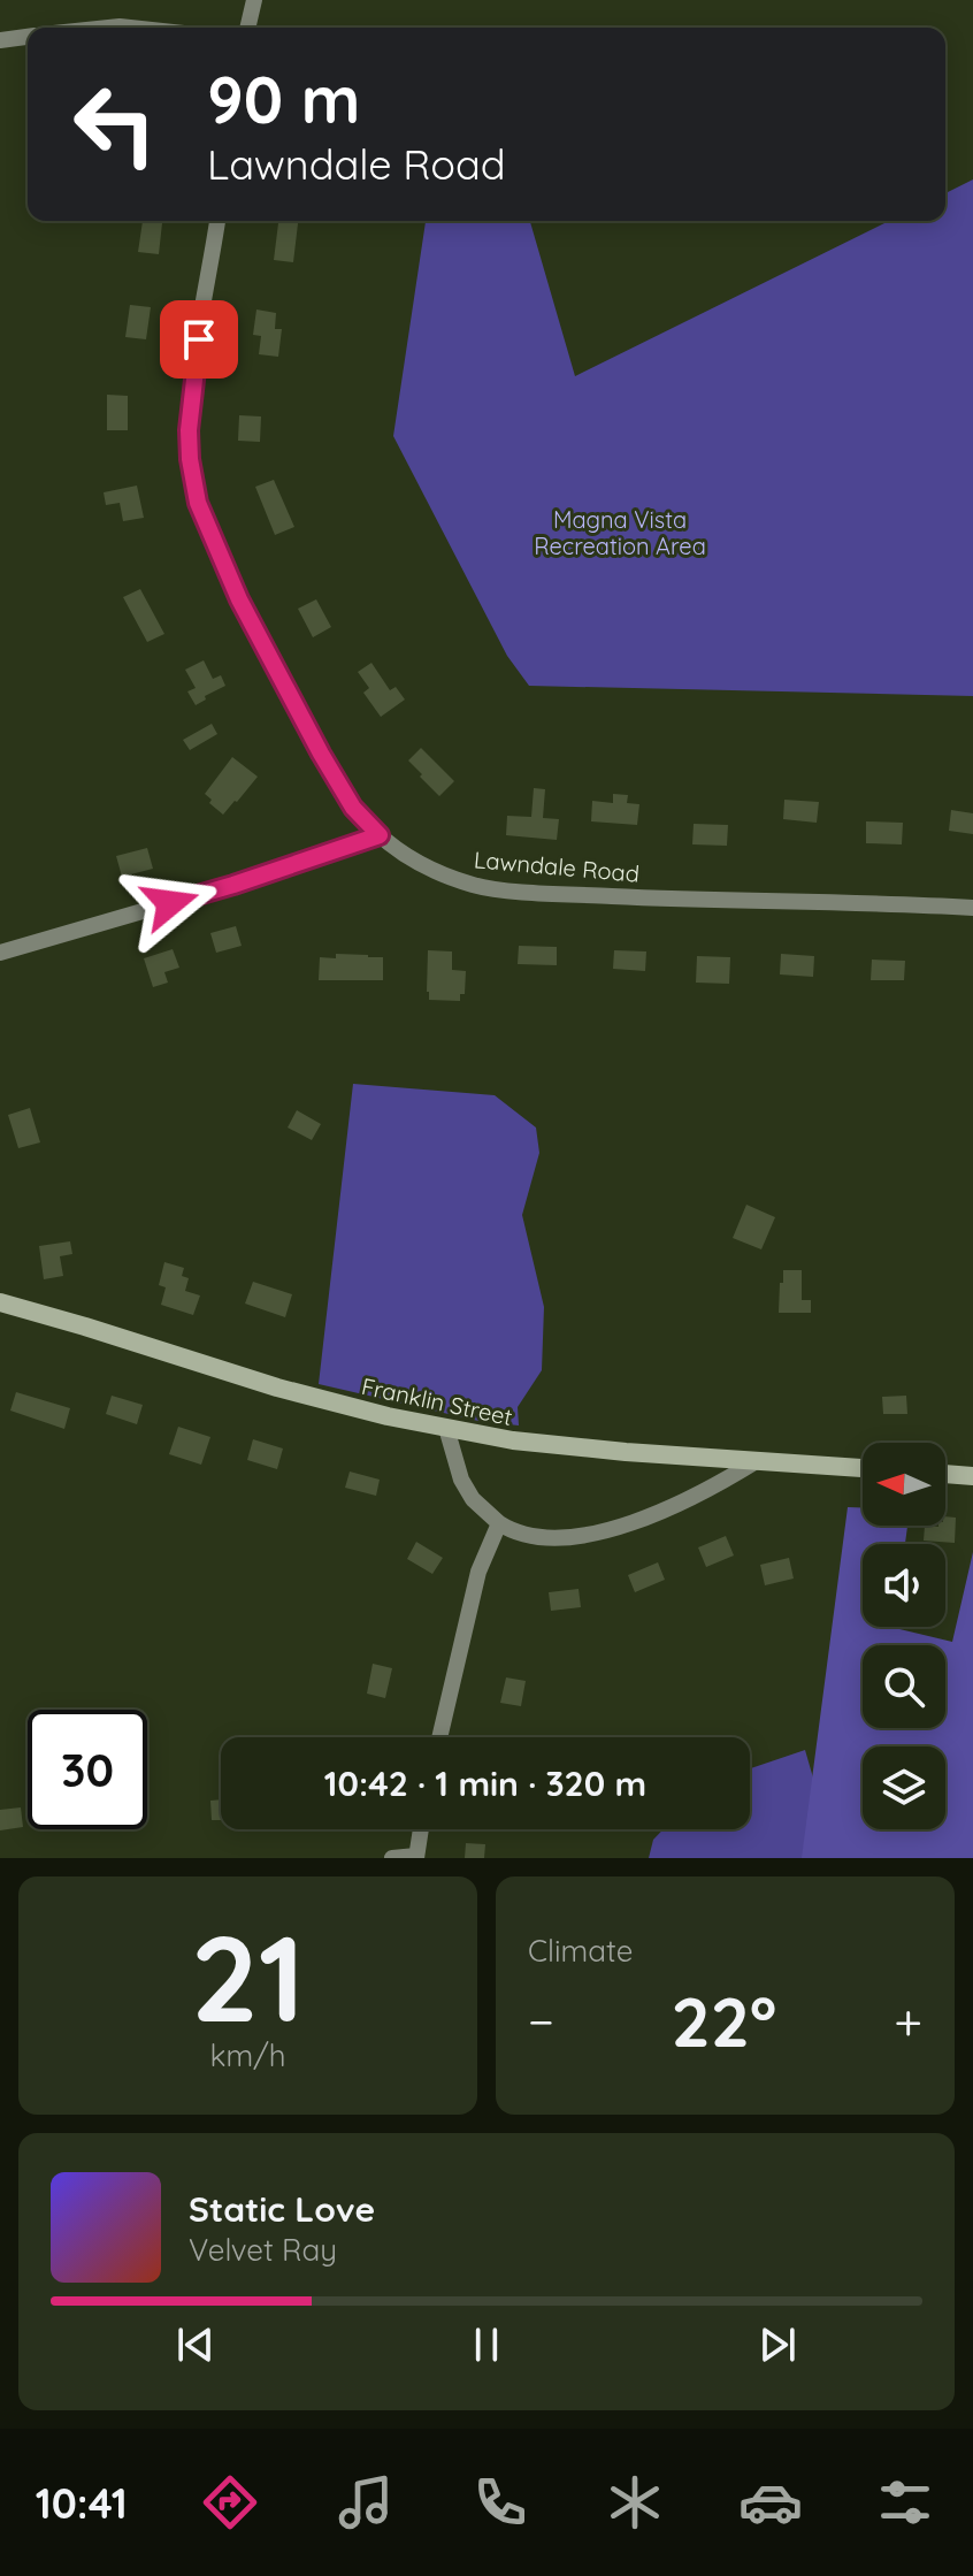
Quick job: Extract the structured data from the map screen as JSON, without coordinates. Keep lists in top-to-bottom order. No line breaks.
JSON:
{"streets":{"street":["Lawndale Road","Franklin Street"]},"parks":["Magna Vista Recreation Area"],"north":"left","page":{"turn":["90 m","Lawndale Road"],"limit":"30","trip":"10:42 · 1 min · 320 m","tile":[["21","km/h"],"Climate"],"heat":["−","22°","+"],"song":["Static Love","Velvet Ray"],"tabs":"10:41"}}
